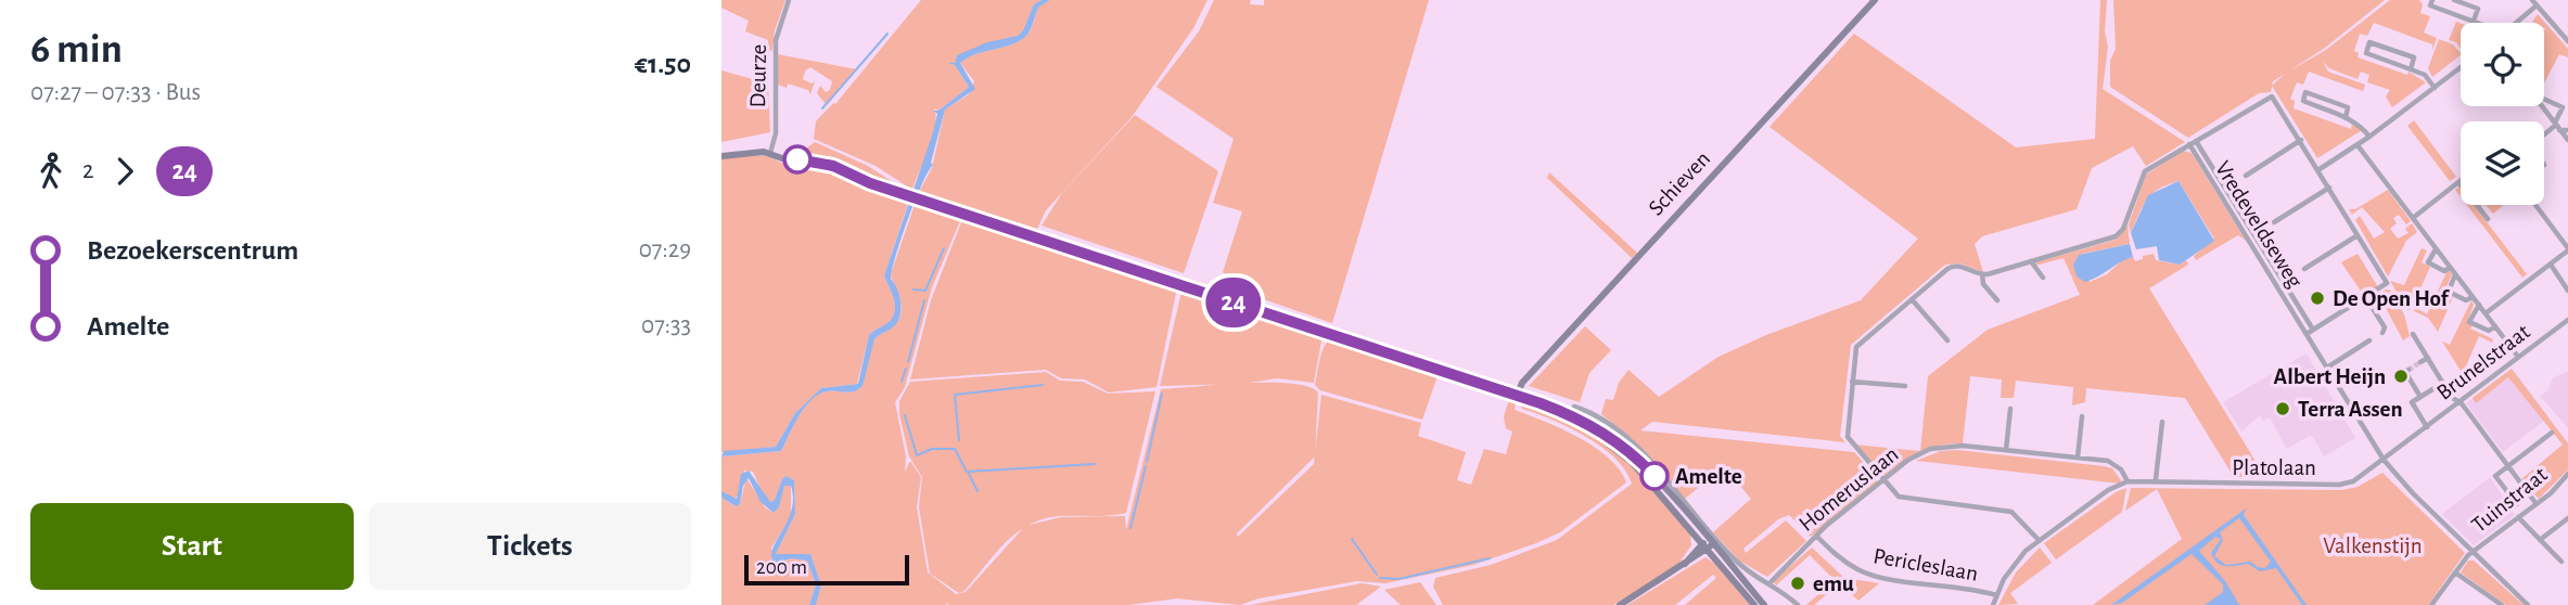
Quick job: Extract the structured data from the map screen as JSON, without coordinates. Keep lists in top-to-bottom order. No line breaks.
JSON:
{"streets":{"main road":["Schieven"],"street":["Deurze","Vredeveldseweg","Brunelstraat","Platolaan","Homeruslaan","Tuinstraat","Pericleslaan"]},"crossings":[["Vredeveldseweg","Brunelstraat"],["Vredeveldseweg","Platolaan"],["Vredeveldseweg","Tuinstraat"],["Brunelstraat","Platolaan"],["Platolaan","Homeruslaan"],["Platolaan","Pericleslaan"],["Homeruslaan","Pericleslaan"]],"parks":["Valkenstijn"],"places":["De Open Hof","Albert Heijn","Terra Assen","Amelte","emu"],"lines":["bus line 24"],"scale_bar":"200 m","page":{"heading":["6 min","07:27 – 07:33 · Bus","€1.50"],"on_map":"24","legs":["2","24"],"list":[{"name":"Bezoekerscentrum","value":"07:29"},{"name":"Amelte","value":"07:33"}],"buttons":["Start","Tickets"],"scale":"200 m"}}
